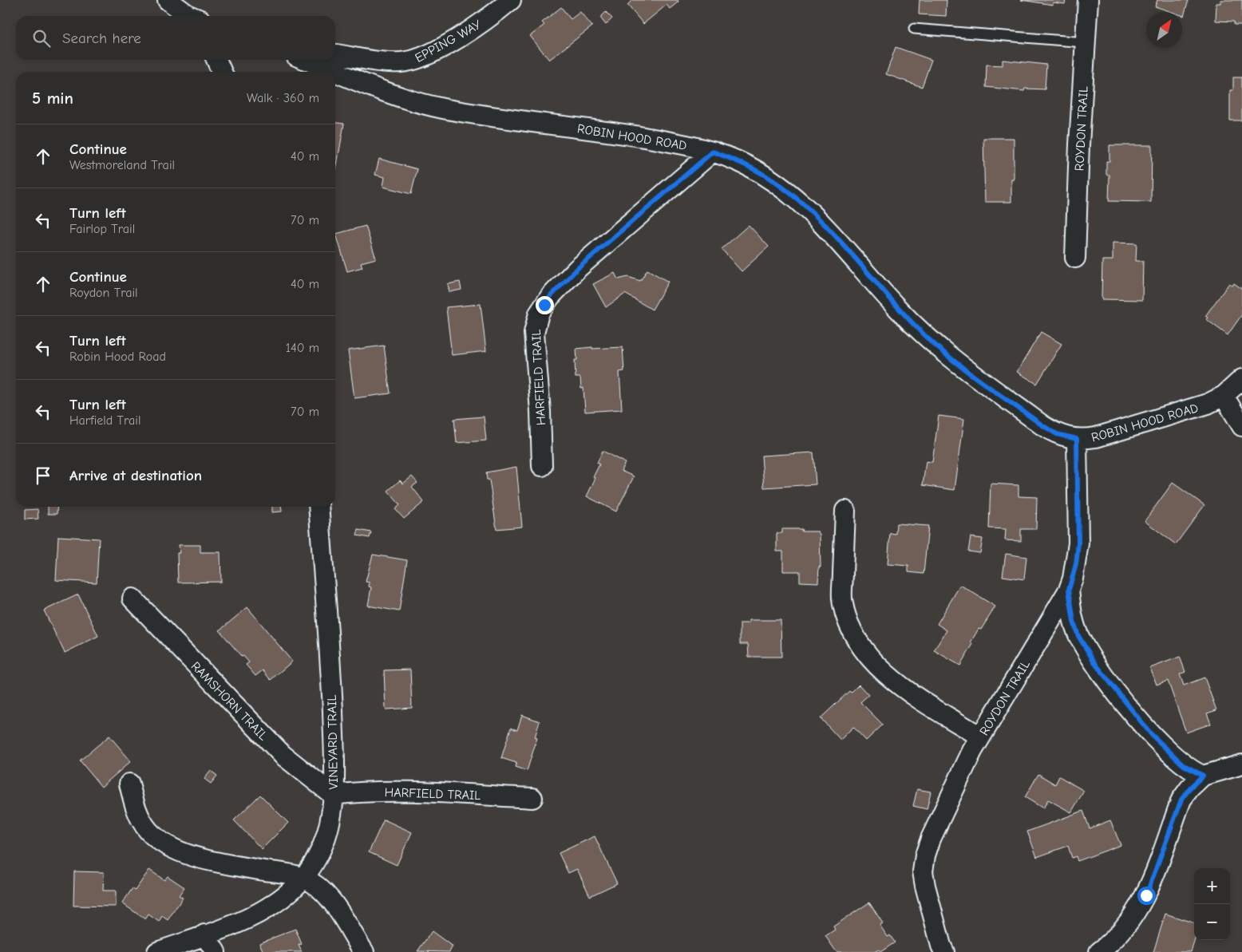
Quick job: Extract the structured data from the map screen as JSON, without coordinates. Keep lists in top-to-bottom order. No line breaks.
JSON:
{"streets":{"street":["EPPING WAY","ROYDON TRAIL","ROBIN HOOD ROAD","HARFIELD TRAIL","RAMSHORN TRAIL","VINEYARD TRAIL"]},"crossings":[["ROYDON TRAIL","ROBIN HOOD ROAD"],["ROBIN HOOD ROAD","HARFIELD TRAIL"],["HARFIELD TRAIL","RAMSHORN TRAIL"],["HARFIELD TRAIL","VINEYARD TRAIL"],["RAMSHORN TRAIL","VINEYARD TRAIL"]],"north":"top right","page":{"search":"Search here","heading":["5 min","Walk · 360 m"],"list":[["Continue","Westmoreland Trail","40 m"],["Turn left","Fairlop Trail","70 m"],["Continue","Roydon Trail","40 m"],["Turn left","Robin Hood Road","140 m"],["Turn left","Harfield Trail","70 m"],"Arrive at destination"],"map_buttons":["+","−"]}}
